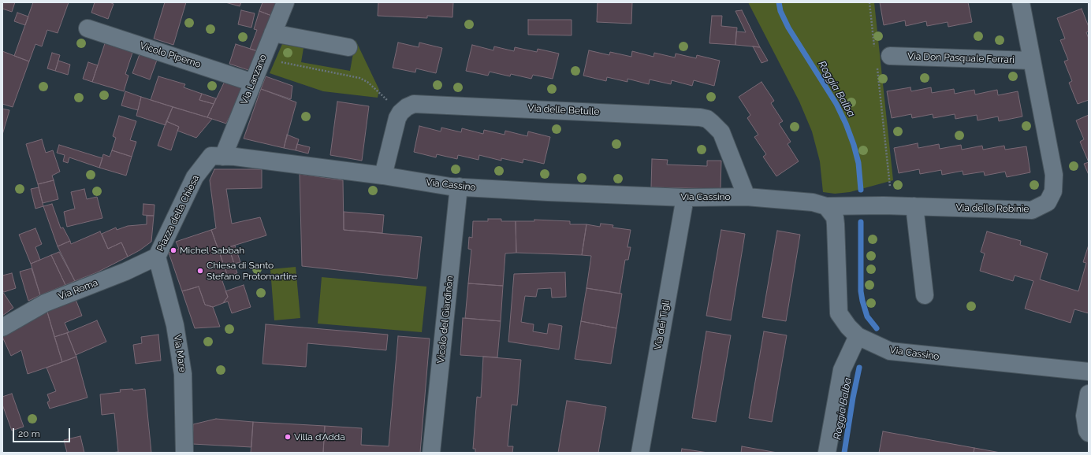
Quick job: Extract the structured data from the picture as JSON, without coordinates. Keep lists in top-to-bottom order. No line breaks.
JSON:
{"streets":{"street":["Vicolo Piperno","Via Don Pasquale Ferrari","Via Lanzano","Via delle Betulle","Via Cassino","Via delle Robinie","Piazza della Chiesa","Via Roma","Vicolo del Giardinòn","Via dei Tigli","Via Mare"]},"crossings":[["Vicolo Piperno","Via Lanzano"],["Via Don Pasquale Ferrari","Via delle Robinie"],["Via Lanzano","Via Cassino"],["Via Lanzano","Piazza della Chiesa"],["Via delle Betulle","Via Cassino"],["Via Cassino","Via delle Robinie"],["Via Cassino","Piazza della Chiesa"],["Via Cassino","Vicolo del Giardinòn"],["Via Cassino","Via dei Tigli"],["Piazza della Chiesa","Via Roma"],["Piazza della Chiesa","Via Mare"],["Via Roma","Via Mare"]],"water":["Roggia Balba"],"places":["Michel Sabbah","Chiesa di Santo Stefano Protomartire","Villa d’Adda"],"scale_bar":"20 m"}
